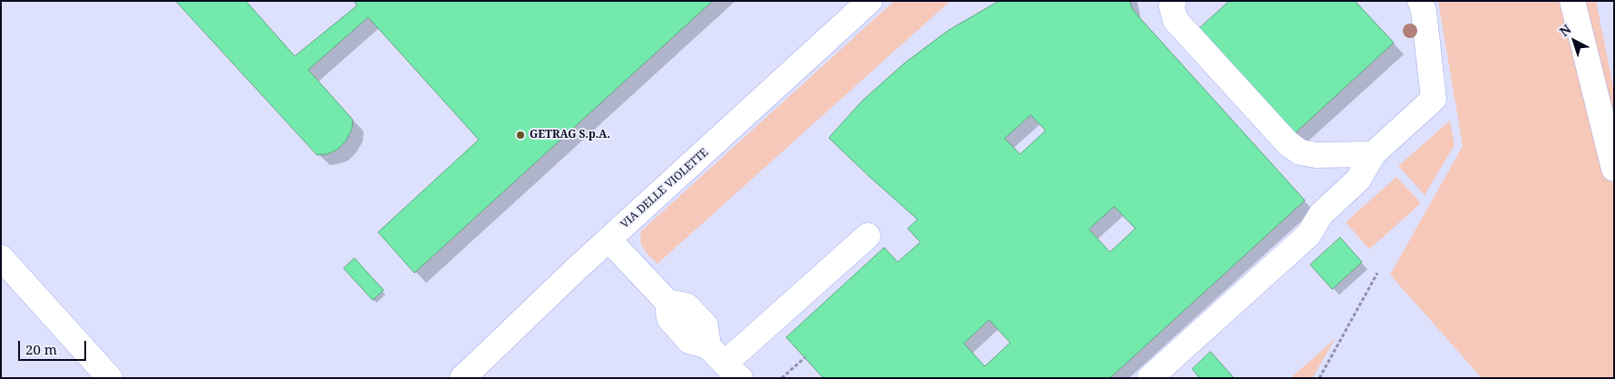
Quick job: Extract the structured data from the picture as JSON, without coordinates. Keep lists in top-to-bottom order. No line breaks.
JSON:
{"streets":{"street":["VIA DELLE VIOLETTE"]},"places":["GETRAG S.p.A."],"scale_bar":"20 m","north":"top left"}
